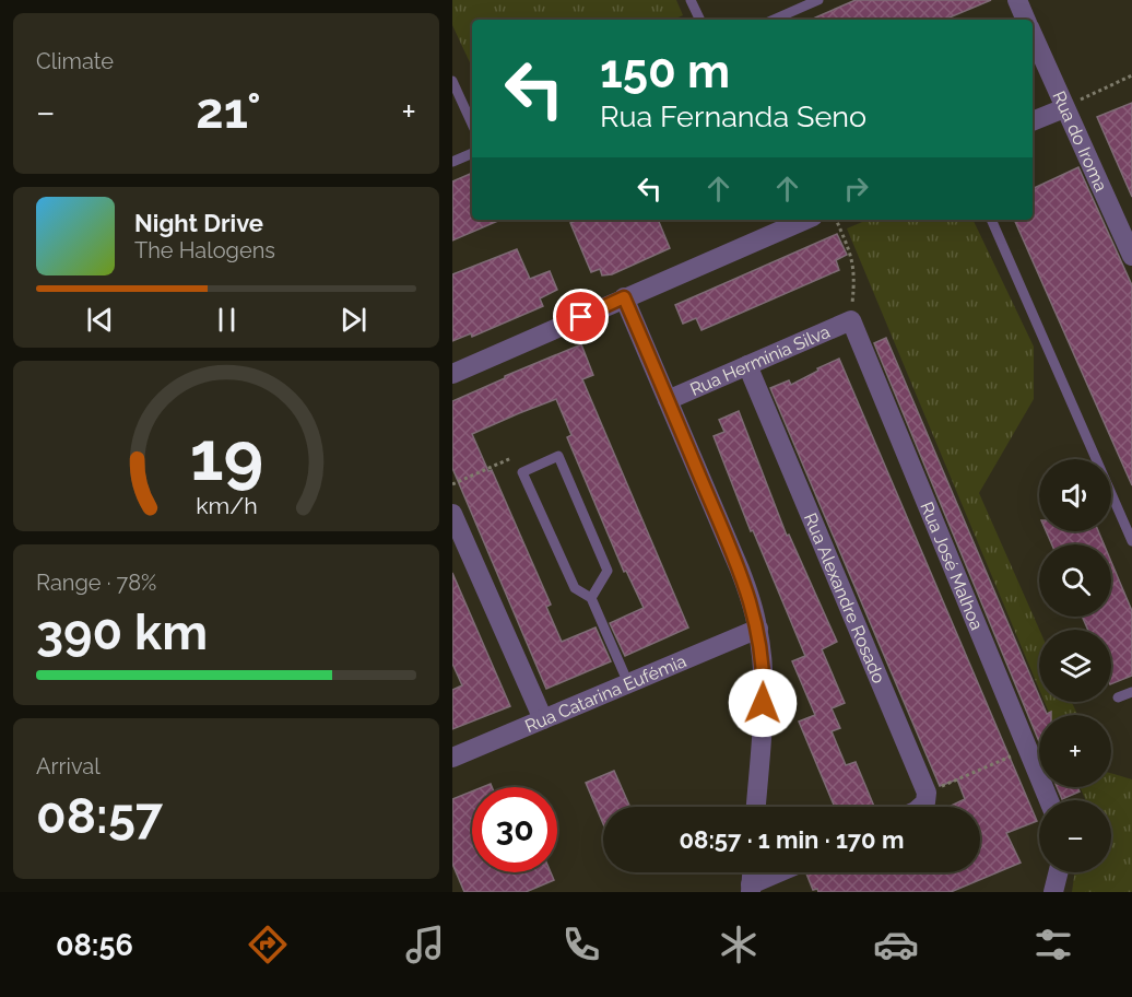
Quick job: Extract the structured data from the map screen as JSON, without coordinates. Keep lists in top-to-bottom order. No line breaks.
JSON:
{"streets":{"street":["Rua do Iroma","Rua Hermínia Silva","Rua José Malhoa","Rua Alexandre Rosado","Rua Catarina Eufémia"]},"crossings":[["Rua Hermínia Silva","Rua José Malhoa"],["Rua Hermínia Silva","Rua Alexandre Rosado"]],"page":{"tile":["Climate",["Range · 78%","390 km"],["Arrival","08:57"]],"turn":["150 m","Rua Fernanda Seno"],"heat":["−","21°","+"],"song":["Night Drive","The Halogens"],"map_buttons":["+","−"],"limit":"30","trip":"08:57 · 1 min · 170 m","tabs":"08:56","gauge":["19","km/h"]}}
